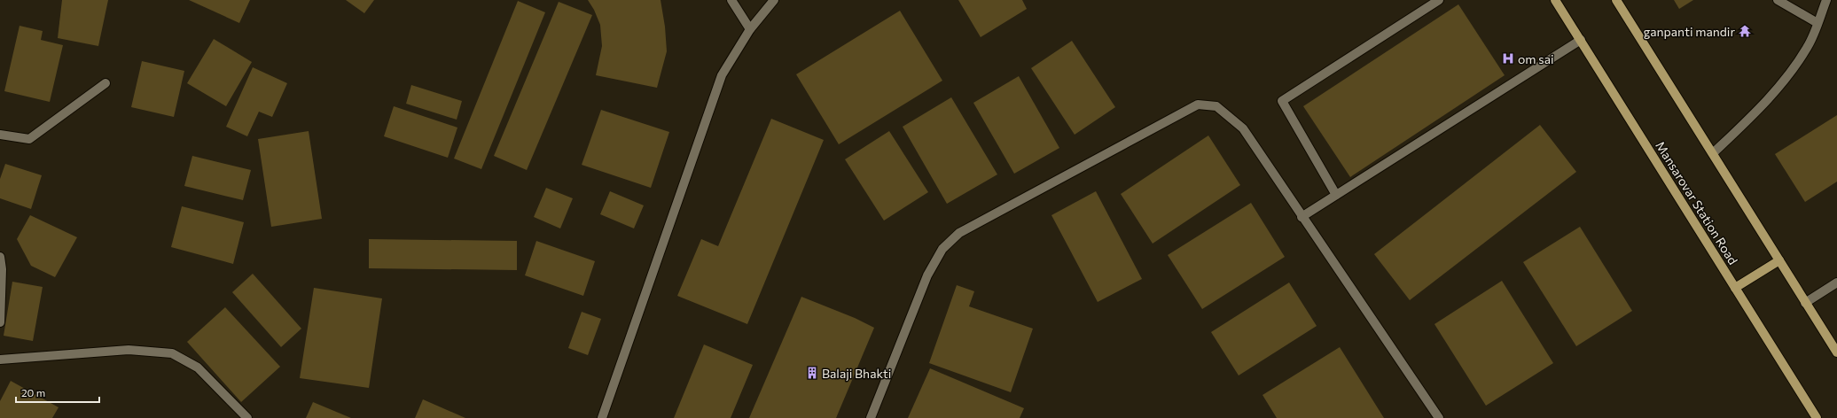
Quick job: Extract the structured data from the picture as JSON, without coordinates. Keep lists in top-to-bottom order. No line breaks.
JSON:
{"streets":{"main road":["Mansarovar Station Road"]},"places":{"temple":["ganpanti mandir"],"hospital":["om sai"],"building":["Balaji Bhakti"]},"scale_bar":"20 m"}
